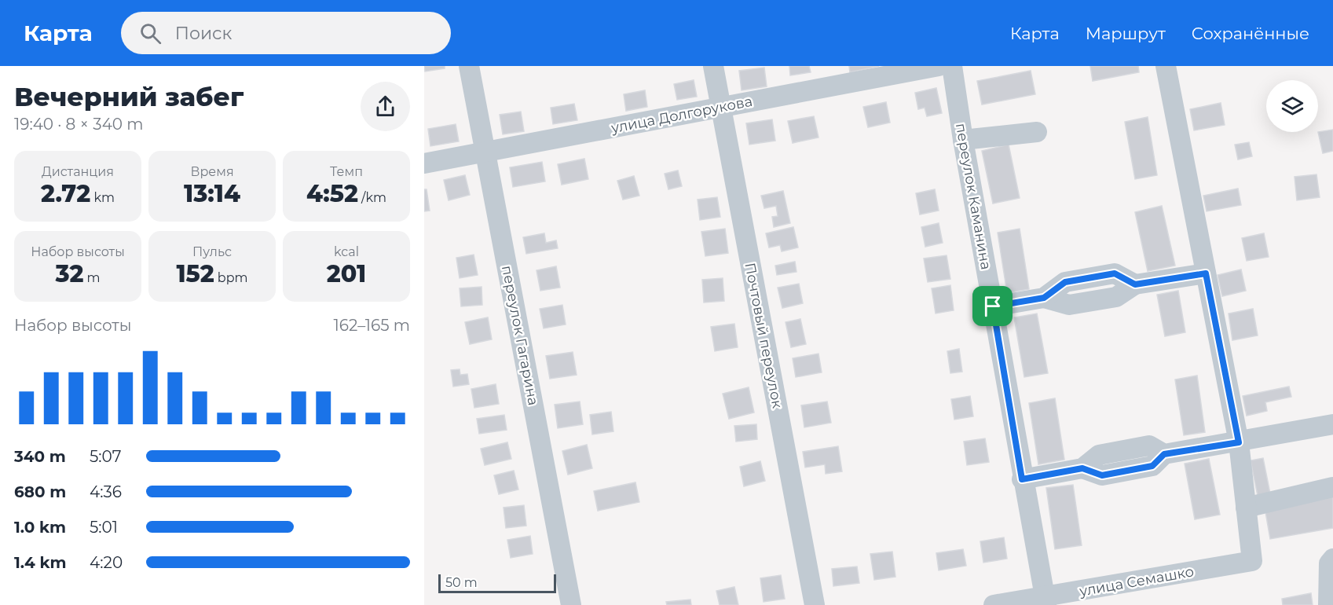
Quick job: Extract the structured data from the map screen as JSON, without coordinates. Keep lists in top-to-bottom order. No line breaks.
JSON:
{"streets":{"street":["улица Долгорукова","переулок Каманина","переулок Гагарина","Почтовый переулок","улица Семашко"]},"crossings":[["улица Долгорукова","переулок Гагарина"],["улица Долгорукова","Почтовый переулок"],["переулок Каманина","улица Семашко"]],"scale_bar":"50 m","page":{"header":"Карта","search":"Поиск","nav":["Карта","Маршрут","Сохранённые"],"heading":["Вечерний забег","19:40 · 8 × 340 m"],"stats":[["Дистанция","2.72 km"],["Время","13:14"],["Темп","4:52 /km"],["Набор высоты","32 m"],["Пульс","152 bpm"],["kcal","201"]],"chart":["Набор высоты","162–165 m"],"list":[{"name":"340 m","note":"5:07"},{"name":"680 m","note":"4:36"},{"name":"1.0 km","note":"5:01"},{"name":"1.4 km","note":"4:20"}],"scale":"50 m"}}
